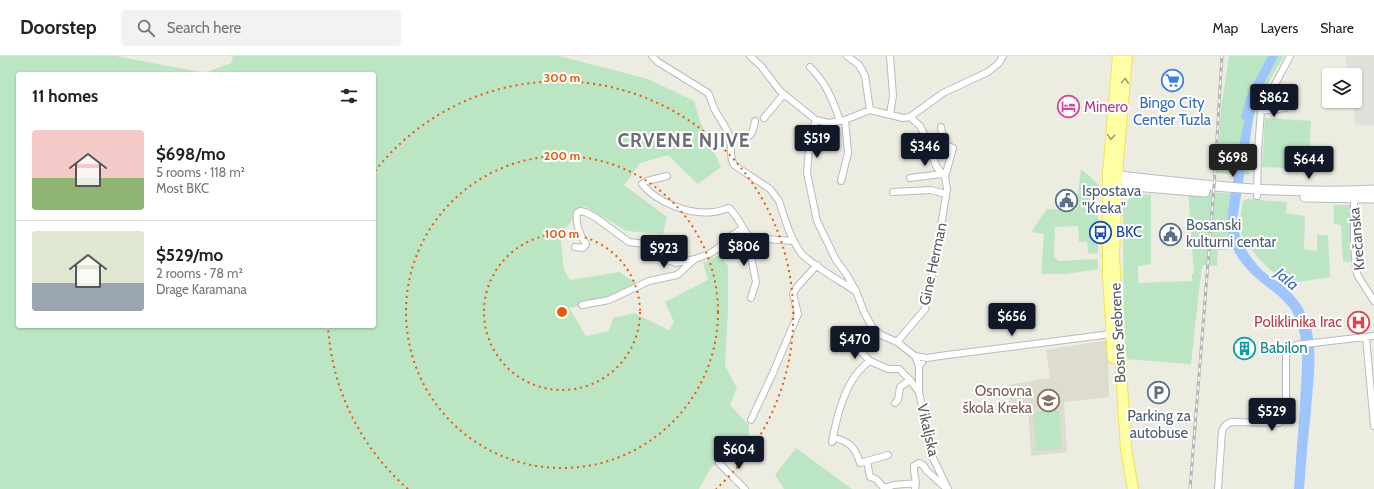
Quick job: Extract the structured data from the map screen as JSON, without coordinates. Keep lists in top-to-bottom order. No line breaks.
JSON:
{"streets":{"main road":["Bosne Srebrene"],"street":["Krečanska","Gine Herman","Vikaljska"]},"districts":["CRVENE NJIVE"],"water":["Jala"],"places":{"supermarket":["Bingo City Center Tuzla"],"hotel":["Minero"],"public building":["Ispostava \"Kreka\"","Bosanski kulturni centar"],"bus stop":["BKC"],"hospital":["Poliklinika Irac"],"building":["Babilon"],"parking":["Parking za autobuse"],"school or university":["Osnovna škola Kreka"]},"page":{"header":"Doorstep","search":"Search here","nav":["Map","Layers","Share"],"heading":"11 homes","price":["$862","$519","$346","$698","$644","$806","$923","$656","$470","$529","$604"],"list":[{"name":"$698/mo","note":"5 rooms · 118 m² · Most BKC"},{"name":"$529/mo","note":"2 rooms · 78 m² · Drage Karamana"}]},"rings":["300 m","200 m","100 m"]}
